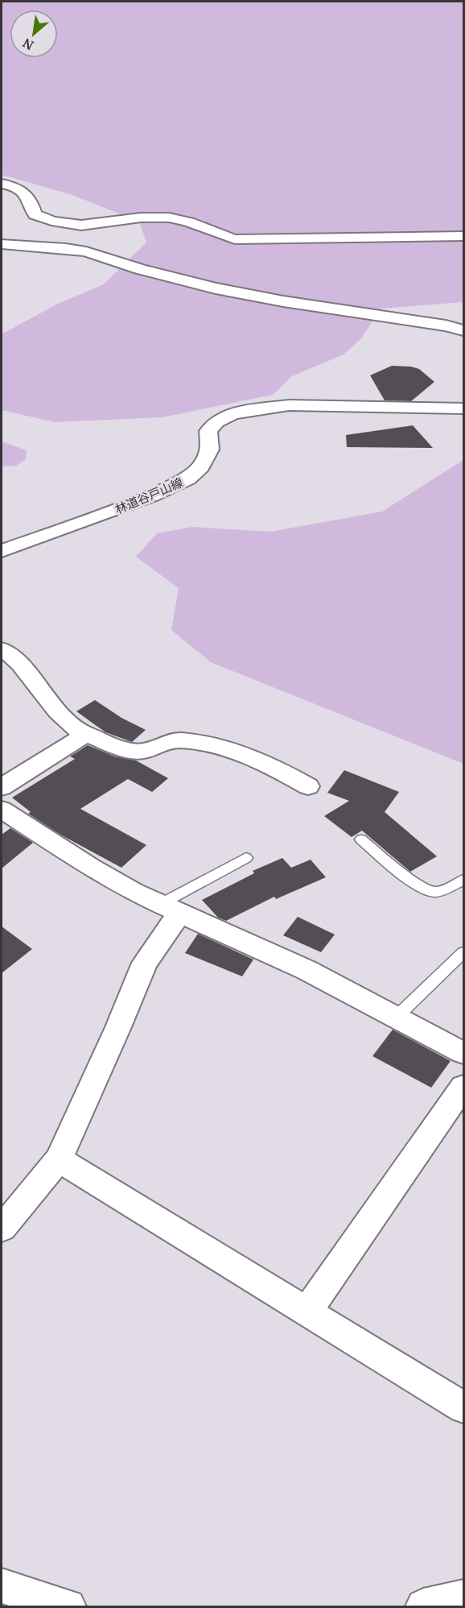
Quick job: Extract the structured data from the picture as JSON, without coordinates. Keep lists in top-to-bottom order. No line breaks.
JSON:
{"streets":{"street":["林道谷戸山線"]},"north":"bottom left"}
